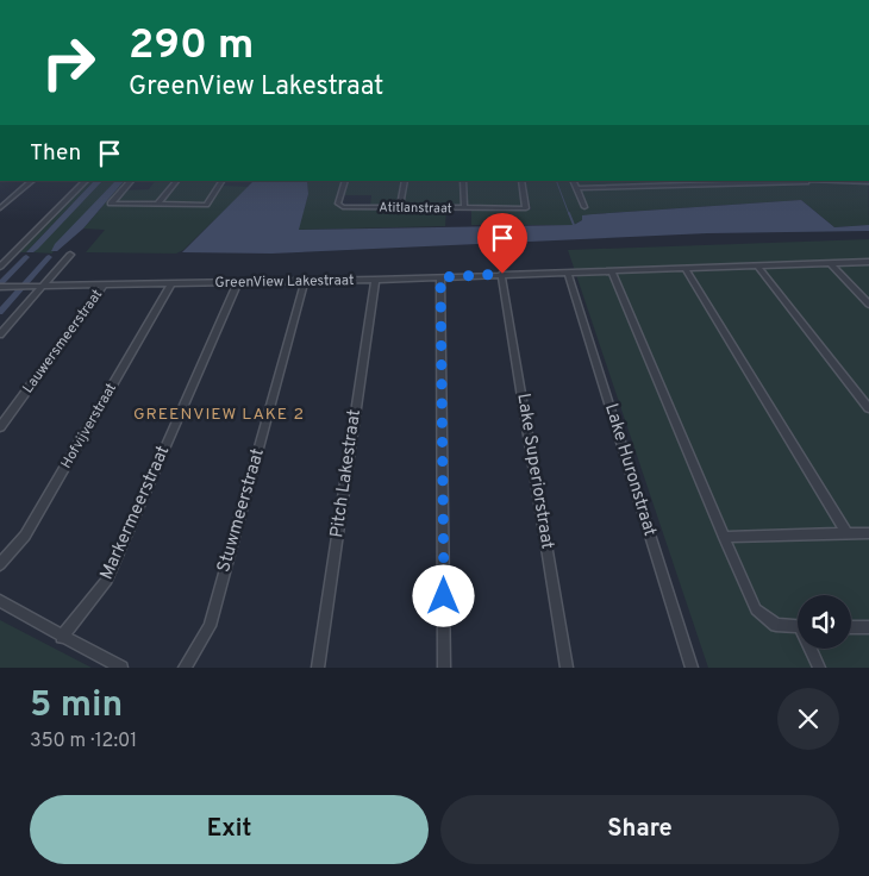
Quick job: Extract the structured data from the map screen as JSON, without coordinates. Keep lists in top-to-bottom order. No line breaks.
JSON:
{"streets":{"street":["Atitlanstraat","GreenView Lakestraat","Lauwersmeerstraat","Hofvijverstraat","Lake Huronstraat","Lake Superiorstraat","Pitch Lakestraat","Stuwmeerstraat","Markermeerstraat"]},"crossings":[["GreenView Lakestraat","Lauwersmeerstraat"],["GreenView Lakestraat","Hofvijverstraat"],["GreenView Lakestraat","Lake Huronstraat"],["GreenView Lakestraat","Lake Superiorstraat"],["GreenView Lakestraat","Pitch Lakestraat"],["GreenView Lakestraat","Stuwmeerstraat"],["GreenView Lakestraat","Markermeerstraat"]],"districts":["GREENVIEW LAKE 2"],"page":{"turn":["290 m","GreenView Lakestraat"],"then":"Then","heading":["5 min","350 m · 12:01"],"buttons":["Exit","Share"]}}
